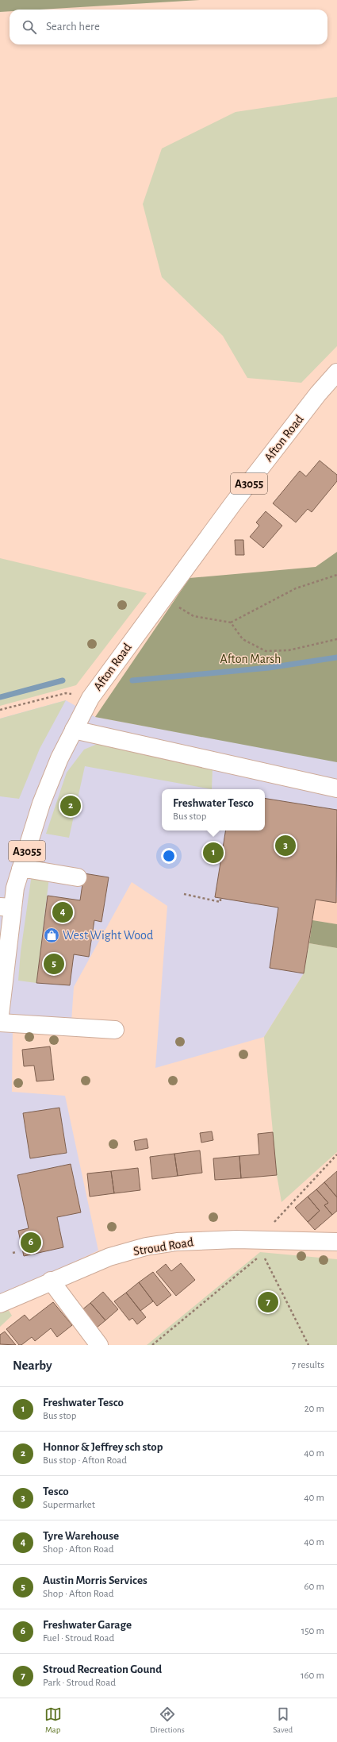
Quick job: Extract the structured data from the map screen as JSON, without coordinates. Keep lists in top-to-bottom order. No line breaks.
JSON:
{"streets":{"main road":["Afton Road","A3055","Stroud Road"]},"parks":["Afton Marsh"],"places":{"shop":["West Wight Wood"]},"page":{"search":"Search here","popup":["Freshwater Tesco","Bus stop"],"pins":["2","3","1","4","5","6","7"],"heading":["Nearby","7 results"],"list":[{"mark":"1","name":"Freshwater Tesco","note":"Bus stop","value":"20 m"},{"mark":"2","name":"Honnor & Jeffrey sch stop","note":"Bus stop · Afton Road","value":"40 m"},{"mark":"3","name":"Tesco","note":"Supermarket","value":"40 m"},{"mark":"4","name":"Tyre Warehouse","note":"Shop · Afton Road","value":"40 m"},{"mark":"5","name":"Austin Morris Services","note":"Shop · Afton Road","value":"60 m"},{"mark":"6","name":"Freshwater Garage","note":"Fuel · Stroud Road","value":"150 m"},{"mark":"7","name":"Stroud Recreation Gound","note":"Park · Stroud Road","value":"160 m"}],"nav":["Map","Directions","Saved"]}}
